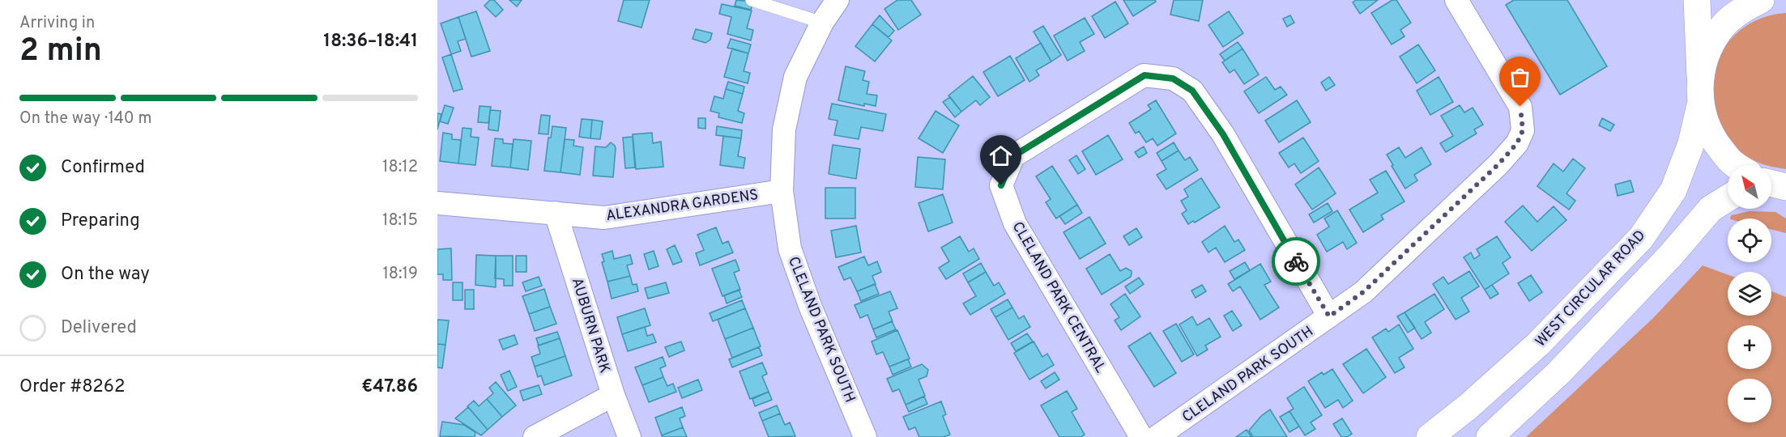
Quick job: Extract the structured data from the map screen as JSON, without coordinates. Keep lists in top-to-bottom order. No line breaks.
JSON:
{"streets":{"main road":["WEST CIRCULAR ROAD"],"street":["ALEXANDRA GARDENS","CLELAND PARK CENTRAL","AUBURN PARK","CLELAND PARK SOUTH"]},"crossings":[["ALEXANDRA GARDENS","AUBURN PARK"],["ALEXANDRA GARDENS","CLELAND PARK SOUTH"],["CLELAND PARK CENTRAL","CLELAND PARK SOUTH"]],"north":"top left","page":{"heading":["2 min","Arriving in","18:36–18:41"],"panel":["Order #8262","€47.86"],"bar":"On the way · 140 m","list":[["Confirmed","18:12"],["Preparing","18:15"],["On the way","18:19"],"Delivered"],"map_buttons":["+","−"]}}
